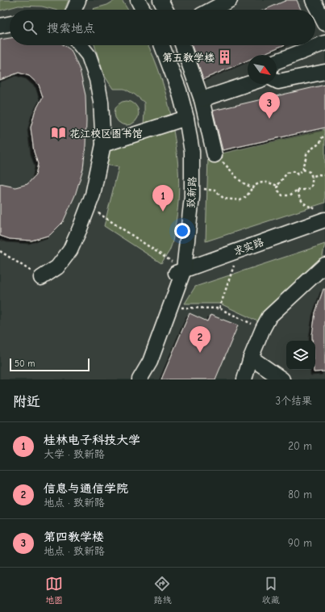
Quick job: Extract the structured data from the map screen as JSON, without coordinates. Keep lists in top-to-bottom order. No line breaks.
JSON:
{"streets":{"street":["致新路","求实路"]},"crossings":[["致新路","求实路"]],"places":{"building":["第五教学楼"],"library":["花江校区图书馆"]},"scale_bar":"50 m","north":"bottom right","page":{"search":"搜索地点","pins":["3","1","2"],"scale":"50 m","heading":["附近","3个结果"],"list":[{"mark":"1","name":"桂林电子科技大学","note":"大学 · 致新路","value":"20 m"},{"mark":"2","name":"信息与通信学院","note":"地点 · 致新路","value":"80 m"},{"mark":"3","name":"第四教学楼","note":"地点 · 致新路","value":"90 m"}],"nav":["地图","路线","收藏"]}}
